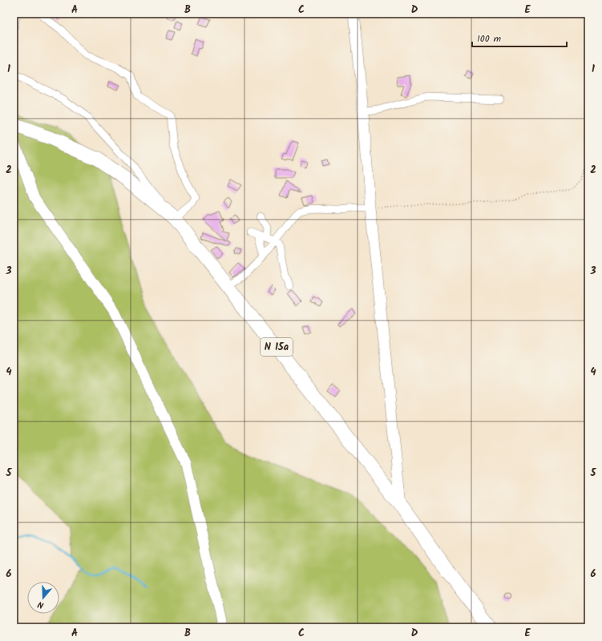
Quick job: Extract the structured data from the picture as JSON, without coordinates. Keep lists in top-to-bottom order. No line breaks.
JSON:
{"streets":{"highway":["N 15a"]},"scale_bar":"100 m","north":"bottom","grid":{"columns":["A","B","C","D","E"],"rows":["1","2","3","4","5","6"]}}
